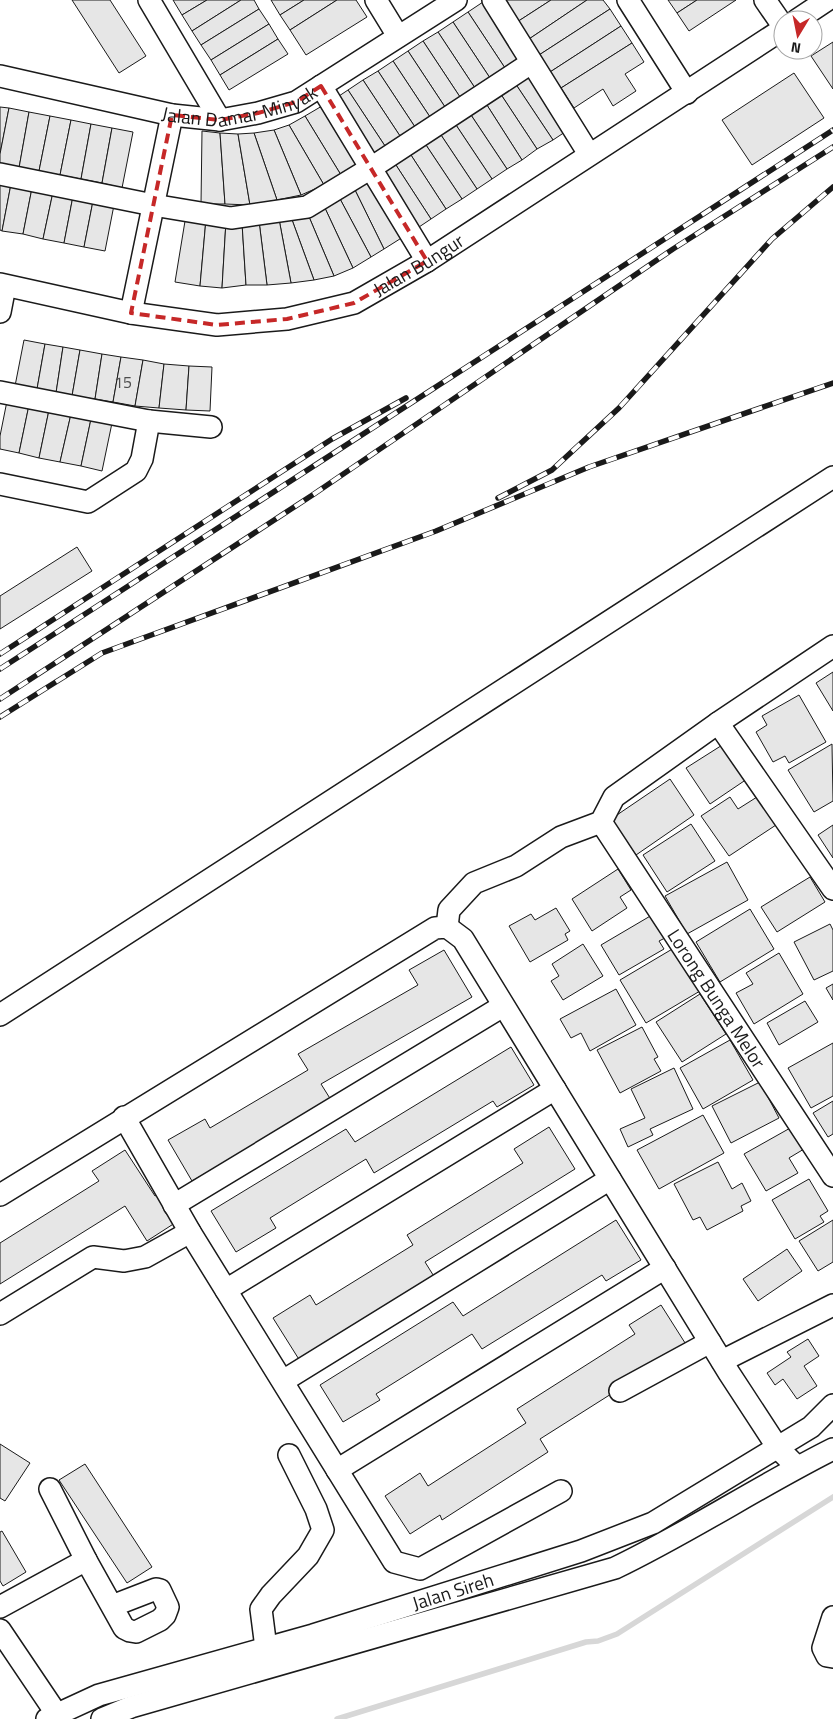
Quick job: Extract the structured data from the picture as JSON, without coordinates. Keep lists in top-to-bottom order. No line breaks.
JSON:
{"streets":{"street":["Jalan Damar Minyak","Jalan Bungur","Lorong Bunga Melor","Jalan Sireh"]},"house_numbers":["15"],"north":"bottom"}
